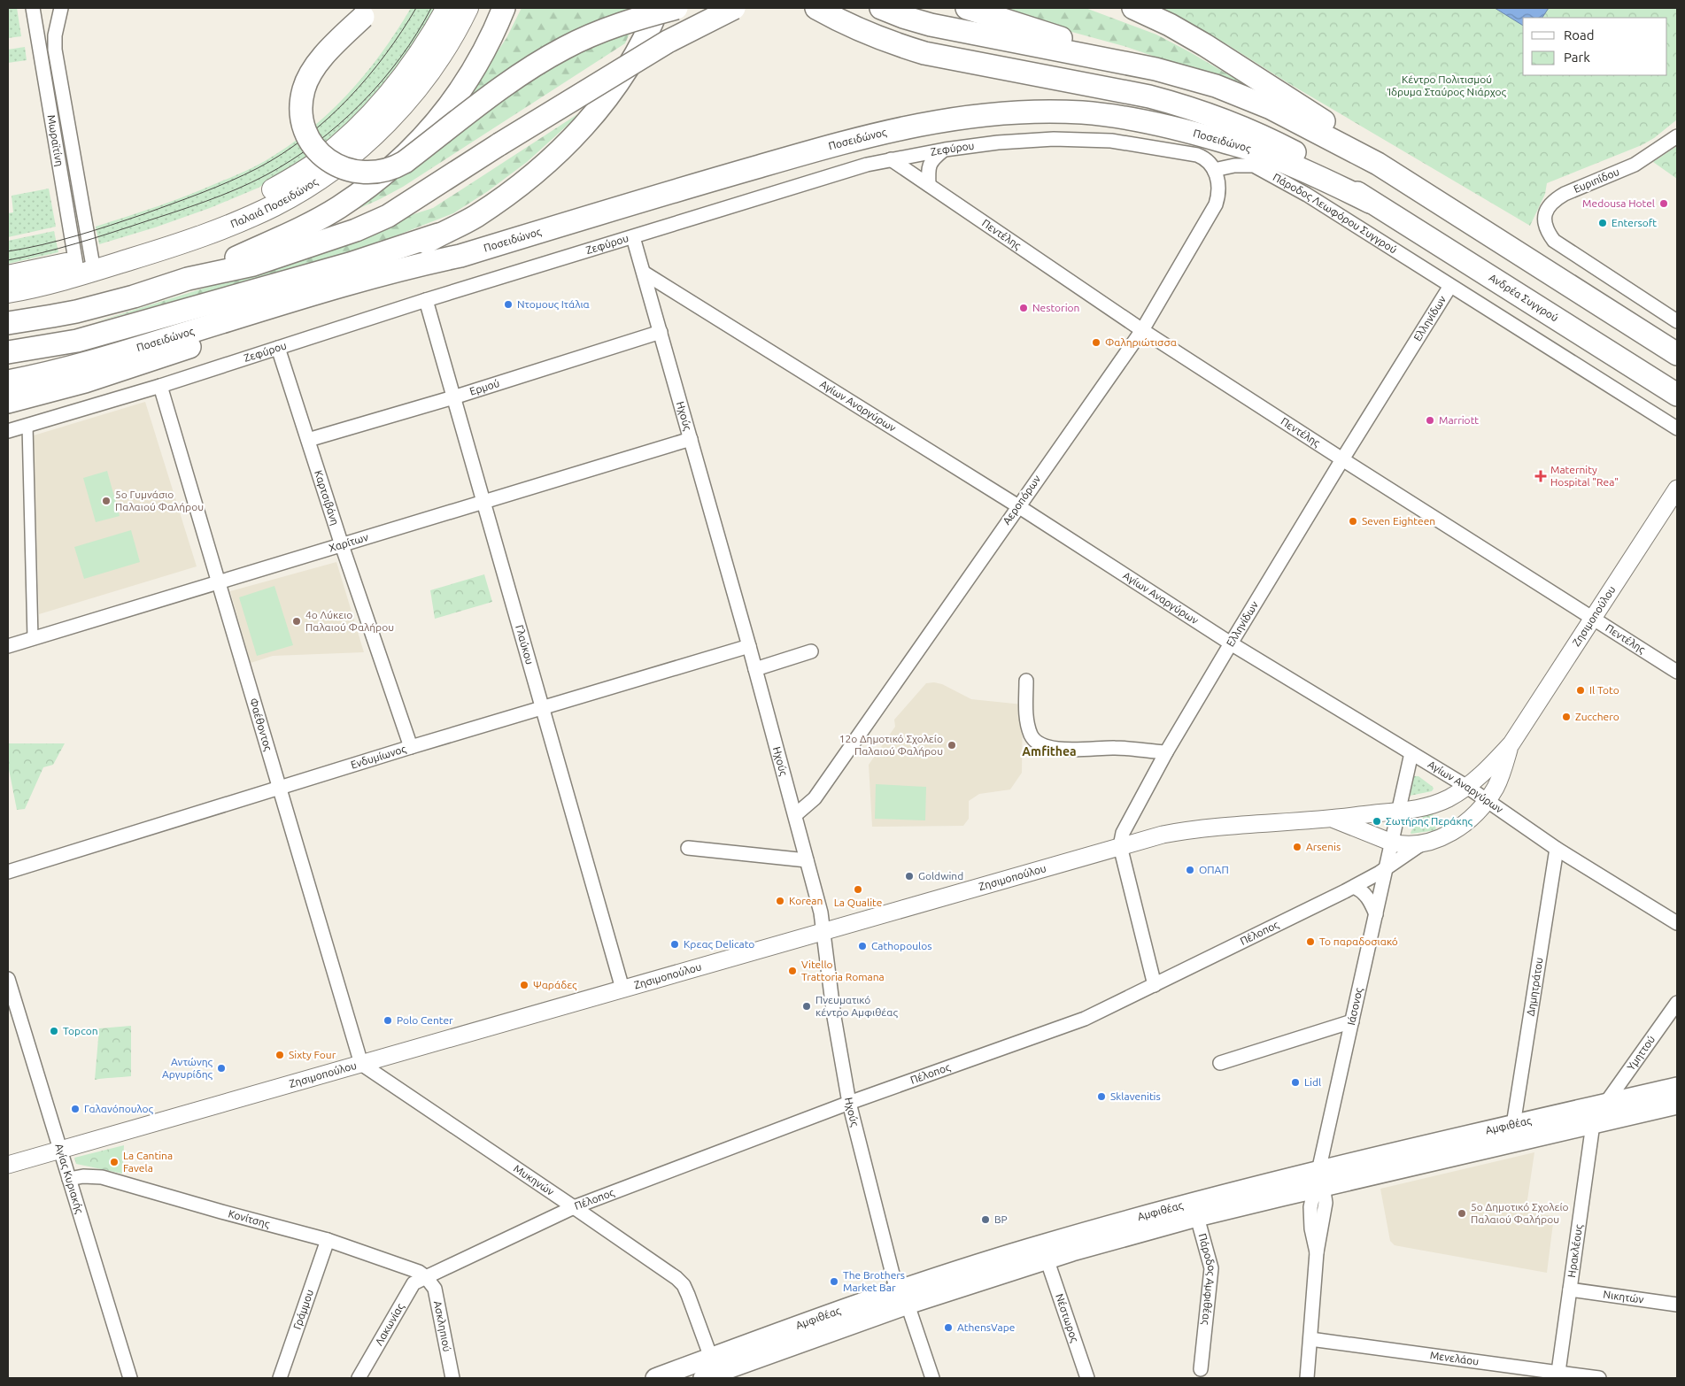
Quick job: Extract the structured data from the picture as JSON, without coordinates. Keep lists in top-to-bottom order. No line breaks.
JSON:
{"streets":{"highway":["Ποσειδώνος","Ανδρέα Συγγρού"],"main road":["Παλαιά Ποσειδώνος","Αμφιθέας"],"street":["Μωραϊτίνη","Ζεφύρου","Ευριπίδου","Πάροδος Λεωφόρου Συγγρού","Πεντέλης","Ελληνίδων","Ερμού","Αγίων Αναργύρων","Ηχούς","Καρτσιβάνη","Αεροπόρων","Χαρίτων","Ζησιμοπούλου","Γλαύκου","Φαέθοντος","Ενδυμίωνος","Πέλοπος","Δημητράτου","Ιάσονος","Υμηττού","Αγίας Κυριακής","Μυκηνών","Κονίτσης","Ηρακλέους","Πάροδος Αμφιθέας","Νικητών","Γράμμου","Νέστωρος","Λακωνίας","Ασκληπιού","Μενελάου"]},"crossings":[["Ποσειδώνος","Ανδρέα Συγγρού"],["Μωραϊτίνη","Παλαιά Ποσειδώνος"],["Ζεφύρου","Πάροδος Λεωφόρου Συγγρού"],["Ζεφύρου","Πεντέλης"],["Ζεφύρου","Ηχούς"],["Ζεφύρου","Καρτσιβάνη"],["Ζεφύρου","Αεροπόρων"],["Ζεφύρου","Γλαύκου"],["Ζεφύρου","Φαέθοντος"],["Πάροδος Λεωφόρου Συγγρού","Ελληνίδων"],["Πάροδος Λεωφόρου Συγγρού","Αεροπόρων"],["Πεντέλης","Ελληνίδων"],["Πεντέλης","Αεροπόρων"],["Πεντέλης","Ζησιμοπούλου"],["Ελληνίδων","Αγίων Αναργύρων"],["Ελληνίδων","Ζησιμοπούλου"],["Ερμού","Ηχούς"],["Ερμού","Καρτσιβάνη"],["Ερμού","Γλαύκου"],["Αγίων Αναργύρων","Ηχούς"],["Αγίων Αναργύρων","Αεροπόρων"],["Αγίων Αναργύρων","Ζησιμοπούλου"],["Αγίων Αναργύρων","Δημητράτου"],["Ηχούς","Αεροπόρων"],["Ηχούς","Χαρίτων"],["Ηχούς","Ζησιμοπούλου"],["Ηχούς","Ενδυμίωνος"],["Ηχούς","Πέλοπος"],["Ηχούς","Αμφιθέας"],["Καρτσιβάνη","Χαρίτων"],["Καρτσιβάνη","Ενδυμίωνος"],["Χαρίτων","Γλαύκου"],["Χαρίτων","Φαέθοντος"],["Ζησιμοπούλου","Γλαύκου"],["Ζησιμοπούλου","Φαέθοντος"],["Ζησιμοπούλου","Πέλοπος"],["Ζησιμοπούλου","Ιάσονος"],["Ζησιμοπούλου","Αγίας Κυριακής"],["Ζησιμοπούλου","Μυκηνών"],["Γλαύκου","Ενδυμίωνος"],["Φαέθοντος","Ενδυμίωνος"],["Φαέθοντος","Μυκηνών"],["Πέλοπος","Ιάσονος"],["Πέλοπος","Μυκηνών"],["Πέλοπος","Κονίτσης"],["Πέλοπος","Λακωνίας"],["Πέλοπος","Ασκληπιού"],["Δημητράτου","Αμφιθέας"],["Ιάσονος","Αμφιθέας"],["Ιάσονος","Μενελάου"],["Υμηττού","Αμφιθέας"],["Αμφιθέας","Μυκηνών"],["Αμφιθέας","Ηρακλέους"],["Αμφιθέας","Πάροδος Αμφιθέας"],["Αμφιθέας","Νέστωρος"],["Αγίας Κυριακής","Κονίτσης"],["Κονίτσης","Γράμμου"],["Κονίτσης","Λακωνίας"],["Κονίτσης","Ασκληπιού"],["Ηρακλέους","Νικητών"],["Ηρακλέους","Μενελάου"],["Λακωνίας","Ασκληπιού"]],"districts":["Amfithea"],"parks":["Κέντρο Πολιτισμού Ίδρυμα Σταύρος Νιάρχος"],"places":{"other":["Medousa Hotel","Entersoft","Ντομους Ιτάλια","Nestorion","Φαληριώτισσα","Marriott","5ο Γυμνάσιο Παλαιού Φαλήρου","Seven Eighteen","4ο Λύκειο Παλαιού Φαλήρου","Il Toto","Zucchero","12ο Δημοτικό Σχολείο Παλαιού Φαλήρου","Σωτήρης Περάκης","Arsenis","ΟΠΑΠ","Goldwind","La Qualite","Korean","Το παραδοσιακό","Κρεας Delicato","Cathopoulos","Vitello Trattoria Romana","Ψαράδες","Πνευματικό κέντρο Αμφιθέας","Polo Center","Topcon","Sixty Four","Αντώνης Αργυρίδης","Lidl","Sklavenitis","Γαλανόπουλος","La Cantina Favela","5ο Δημοτικό Σχολείο Παλαιού Φαλήρου","BP","The Brothers Market Bar","AthensVape"],"health":["Maternity Hospital \"Rea\""]},"legend":["Road","Park"]}
